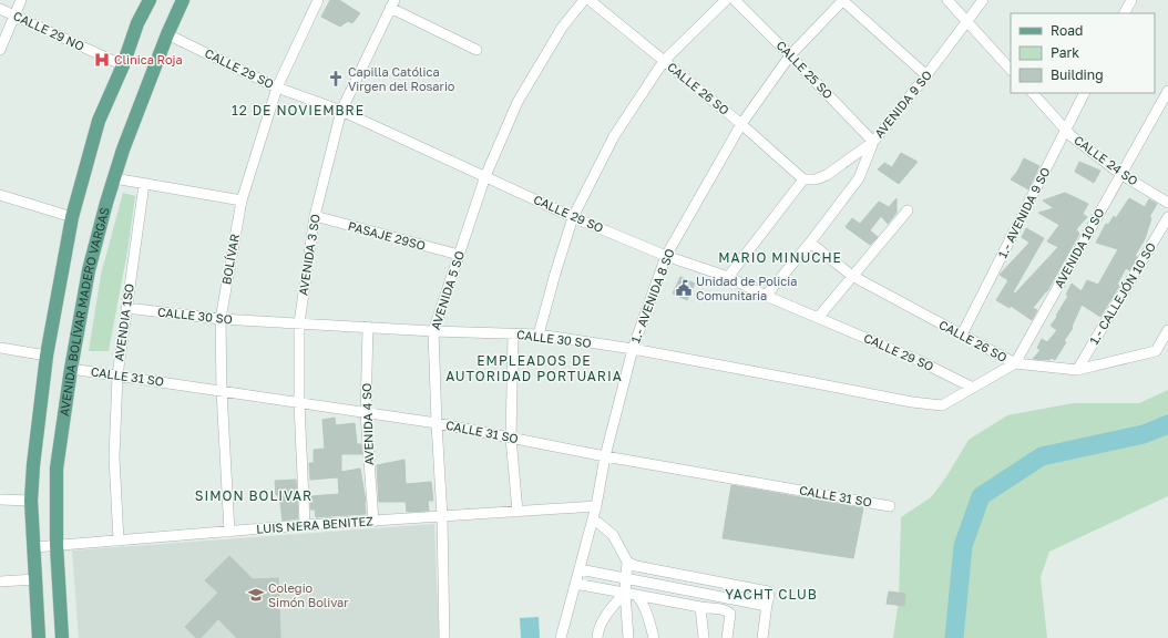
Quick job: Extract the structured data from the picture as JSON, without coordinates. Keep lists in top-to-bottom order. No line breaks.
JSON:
{"streets":{"main road":["AVENIDA BOLÍVAR MADERO VARGAS"],"street":["CALLE 29 NO","CALLE 29 SO","CALLE 25 SO","CALLE 26 SO","AVENIDA 9 SO","CALLE 24 SO","1.- AVENIDA 9 SO","PASAJE 29SO","AVENIDA 10 SO","AVENIDA 3 SO","BOLÍVAR","AVENIDA 5 SO","1.- CALLEJÓN 10 SO","1.- AVENIDA 8 SO","CALLE 30 SO","AVENDIA 1SO","CALLE 31 SO","AVENIDA 4 SO","LUIS NERA BENITEZ"]},"crossings":[["CALLE 29 NO","AVENIDA BOLÍVAR MADERO VARGAS"],["CALLE 29 SO","AVENIDA 9 SO"],["CALLE 29 SO","AVENIDA 3 SO"],["CALLE 29 SO","BOLÍVAR"],["CALLE 29 SO","AVENIDA 5 SO"],["CALLE 29 SO","1.- AVENIDA 8 SO"],["CALLE 29 SO","AVENIDA BOLÍVAR MADERO VARGAS"],["CALLE 29 SO","CALLE 30 SO"],["CALLE 25 SO","AVENIDA 9 SO"],["CALLE 25 SO","1.- AVENIDA 8 SO"],["CALLE 26 SO","AVENIDA 9 SO"],["CALLE 26 SO","1.- AVENIDA 9 SO"],["CALLE 26 SO","AVENIDA 10 SO"],["CALLE 26 SO","1.- CALLEJÓN 10 SO"],["CALLE 26 SO","1.- AVENIDA 8 SO"],["CALLE 24 SO","1.- AVENIDA 9 SO"],["CALLE 24 SO","AVENIDA 10 SO"],["PASAJE 29SO","AVENIDA 3 SO"],["PASAJE 29SO","AVENIDA 5 SO"],["AVENIDA 3 SO","CALLE 30 SO"],["AVENIDA 3 SO","CALLE 31 SO"],["AVENIDA 3 SO","LUIS NERA BENITEZ"],["BOLÍVAR","CALLE 30 SO"],["BOLÍVAR","CALLE 31 SO"],["BOLÍVAR","LUIS NERA BENITEZ"],["AVENIDA 5 SO","CALLE 30 SO"],["AVENIDA 5 SO","CALLE 31 SO"],["AVENIDA 5 SO","LUIS NERA BENITEZ"],["1.- AVENIDA 8 SO","CALLE 30 SO"],["1.- AVENIDA 8 SO","CALLE 31 SO"],["1.- AVENIDA 8 SO","LUIS NERA BENITEZ"],["AVENIDA BOLÍVAR MADERO VARGAS","CALLE 31 SO"],["AVENIDA BOLÍVAR MADERO VARGAS","LUIS NERA BENITEZ"],["CALLE 30 SO","AVENDIA 1SO"],["CALLE 30 SO","AVENIDA 4 SO"],["AVENDIA 1SO","CALLE 31 SO"],["AVENDIA 1SO","LUIS NERA BENITEZ"],["CALLE 31 SO","AVENIDA 4 SO"],["AVENIDA 4 SO","LUIS NERA BENITEZ"]],"districts":["12 DE NOVIEMBRE","MARIO MINUCHE","EMPLEADOS DE AUTORIDAD PORTUARIA","SIMON BOLIVAR","YACHT CLUB"],"places":{"hospital":["Clinica Roja"],"church":["Capilla Católica Virgen del Rosario"],"public building":["Unidad de Policia Comunitaria"],"school or university":["Colegio Simón Bolivar"]},"legend":["Road","Park","Building"]}
